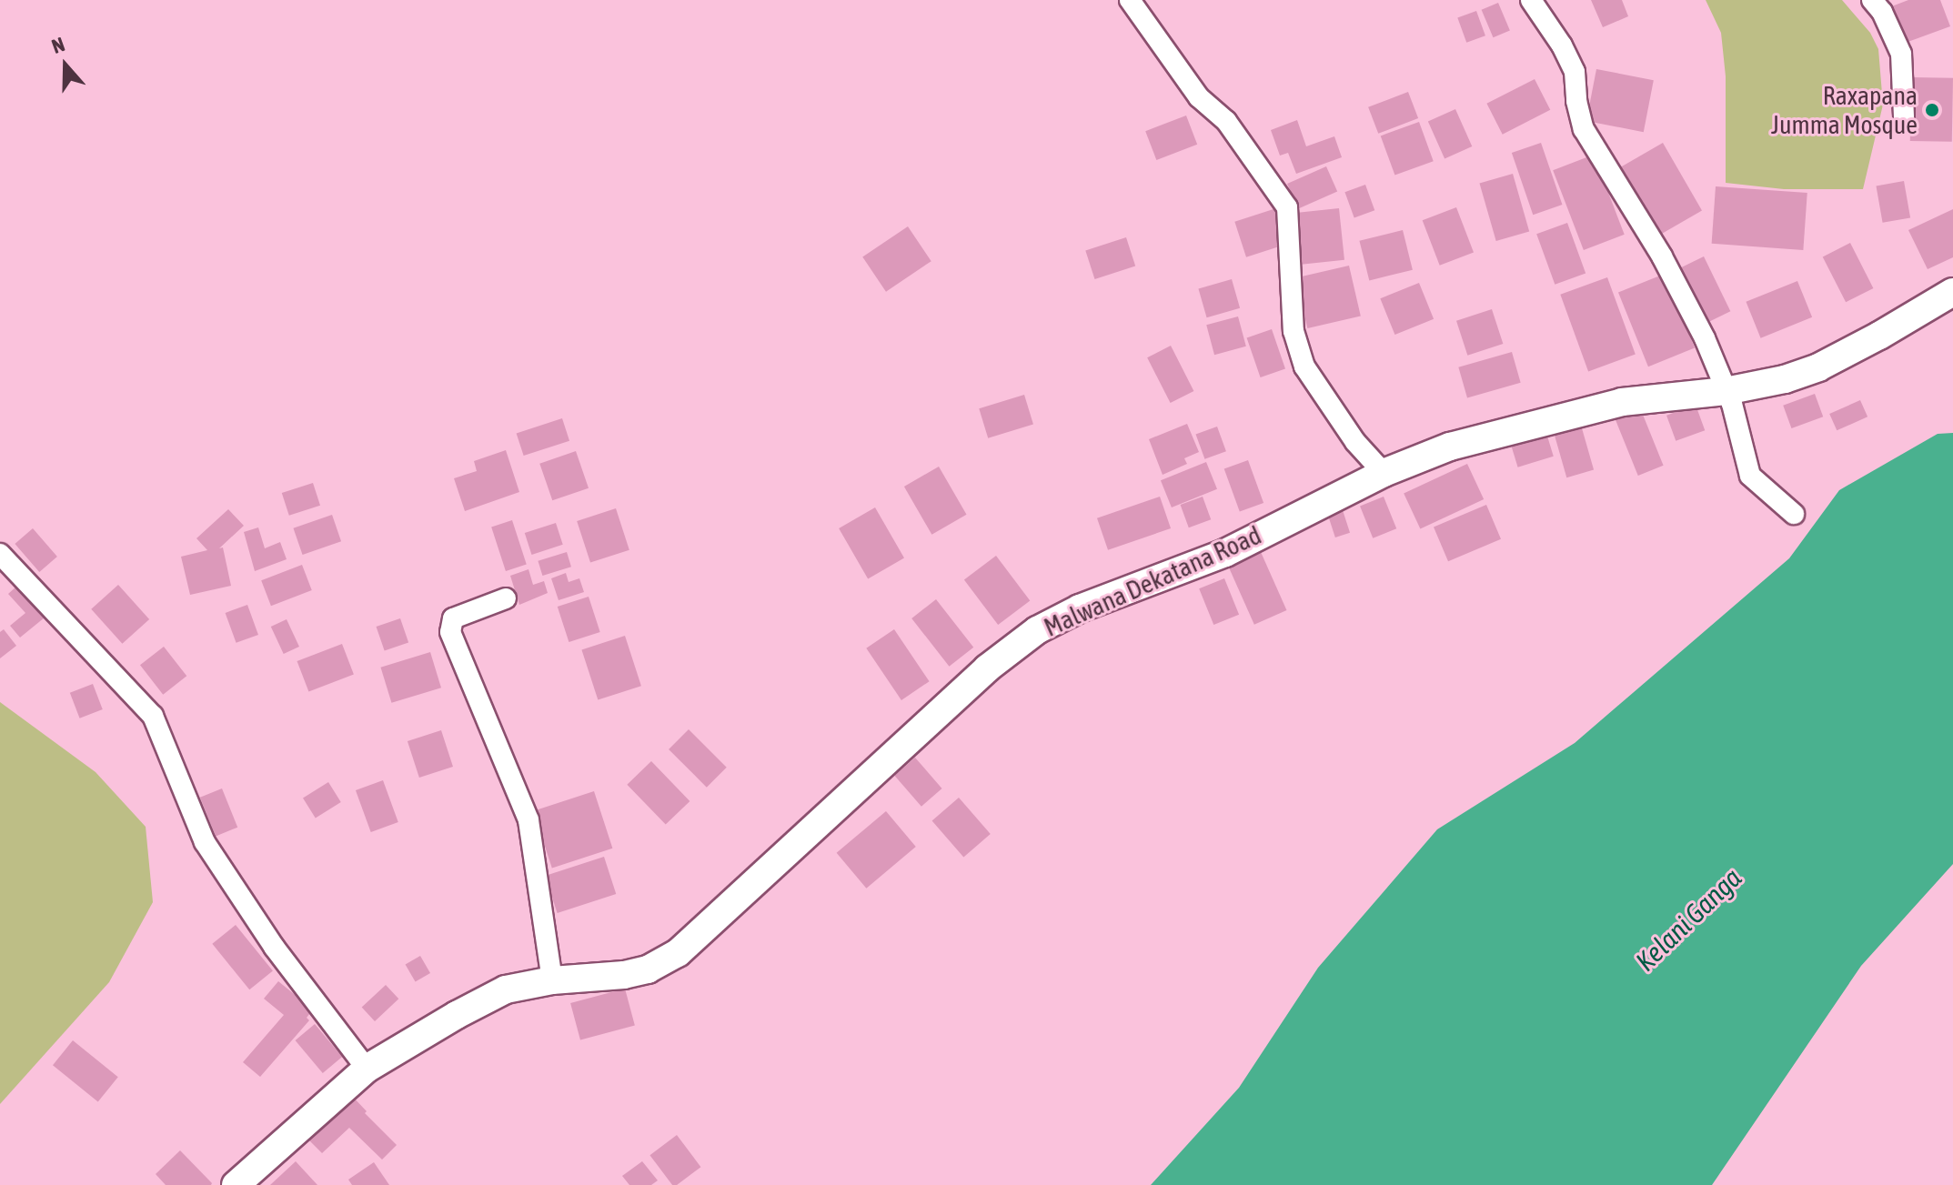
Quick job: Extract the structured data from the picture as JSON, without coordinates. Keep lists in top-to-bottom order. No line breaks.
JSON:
{"streets":{"main road":["Malwana Dekatana Road"]},"water":["Kelani Ganga"],"places":["Raxapana Jumma Mosque"],"north":"top"}
